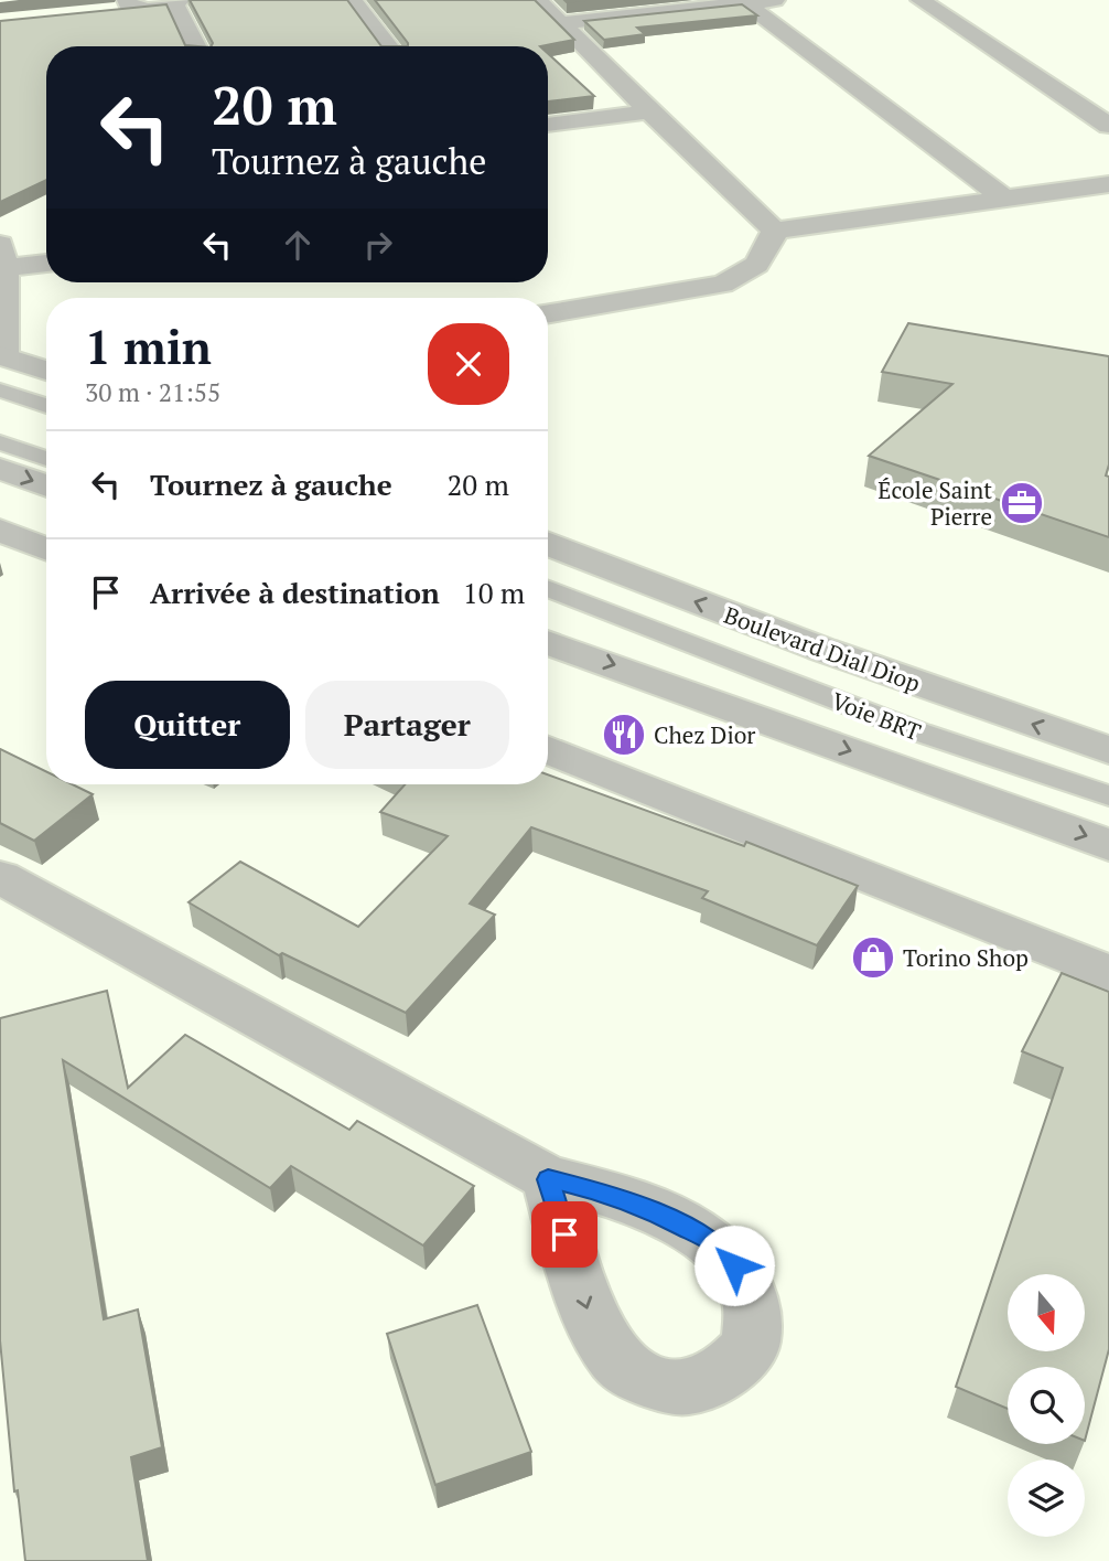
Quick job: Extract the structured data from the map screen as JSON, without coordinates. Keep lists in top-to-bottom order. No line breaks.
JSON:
{"streets":{"street":["Boulevard Dial Diop"],"lane":["Voie BRT"]},"places":{"office":["École Saint Pierre"],"restaurant":["Chez Dior"],"shop":["Torino Shop"]},"north":"bottom","page":{"turn":["20 m","Tournez à gauche"],"heading":["1 min","30 m · 21:55"],"list":[{"name":"Tournez à gauche","value":"20 m"},{"name":"Arrivée à destination","value":"10 m"}],"buttons":["Quitter","Partager"]}}
